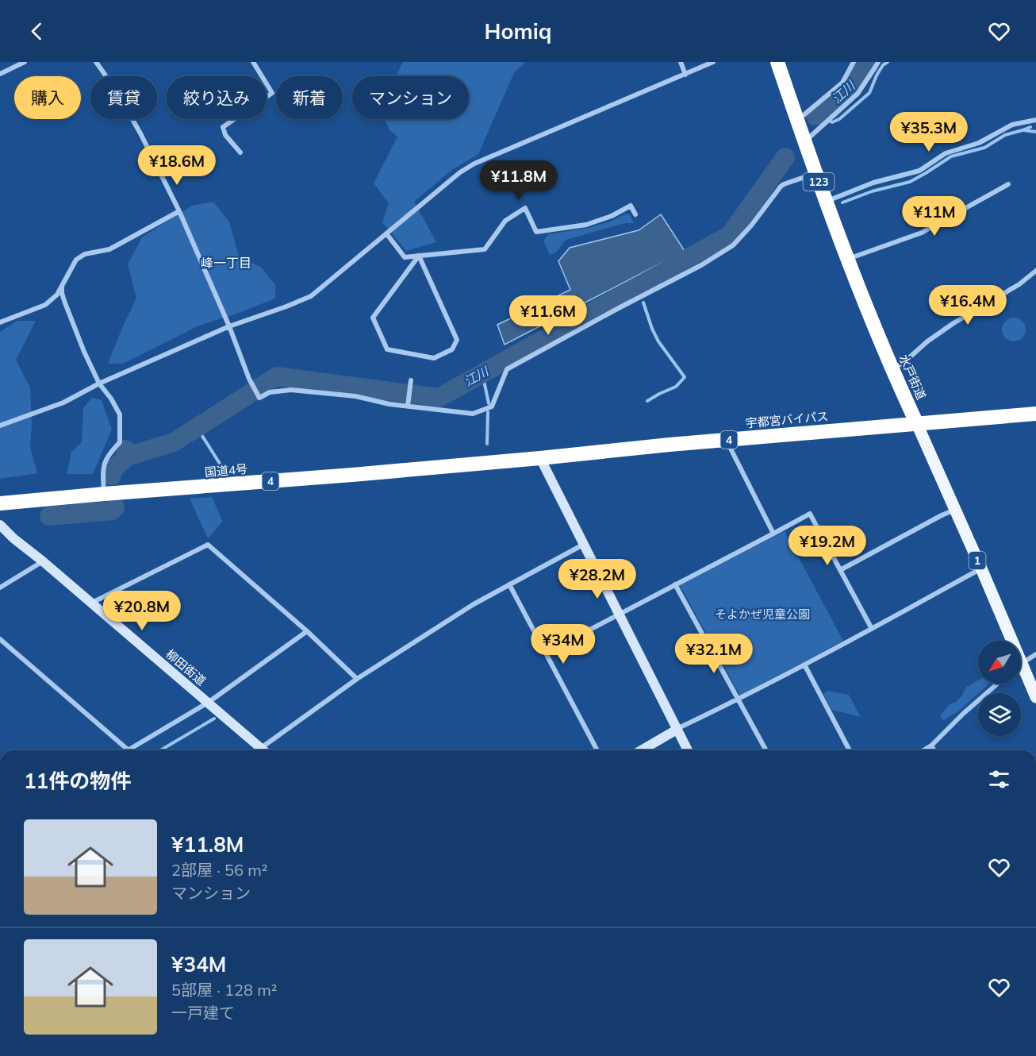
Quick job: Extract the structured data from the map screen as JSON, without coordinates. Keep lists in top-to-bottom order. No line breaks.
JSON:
{"streets":{"highway":["123","水戸街道","宇都宮バイパス","4","国道4号"],"main road":["1"],"street":["柳田街道"]},"crossings":[["水戸街道","宇都宮バイパス"],["宇都宮バイパス","国道4号"]],"districts":["峰一丁目"],"water":["江川"],"parks":["そよかぜ児童公園"],"north":"bottom left","page":{"header":"Homiq","chip":["購入","賃貸","絞り込み","新着","マンション"],"price":["¥35.3M","¥18.6M","¥11.8M","¥11M","¥16.4M","¥11.6M","¥19.2M","¥28.2M","¥20.8M","¥34M","¥32.1M"],"heading":"11件の物件","list":[{"name":"¥11.8M","note":"2部屋 · 56 m² · マンション"},{"name":"¥34M","note":"5部屋 · 128 m² · 一戸建て"}]}}
